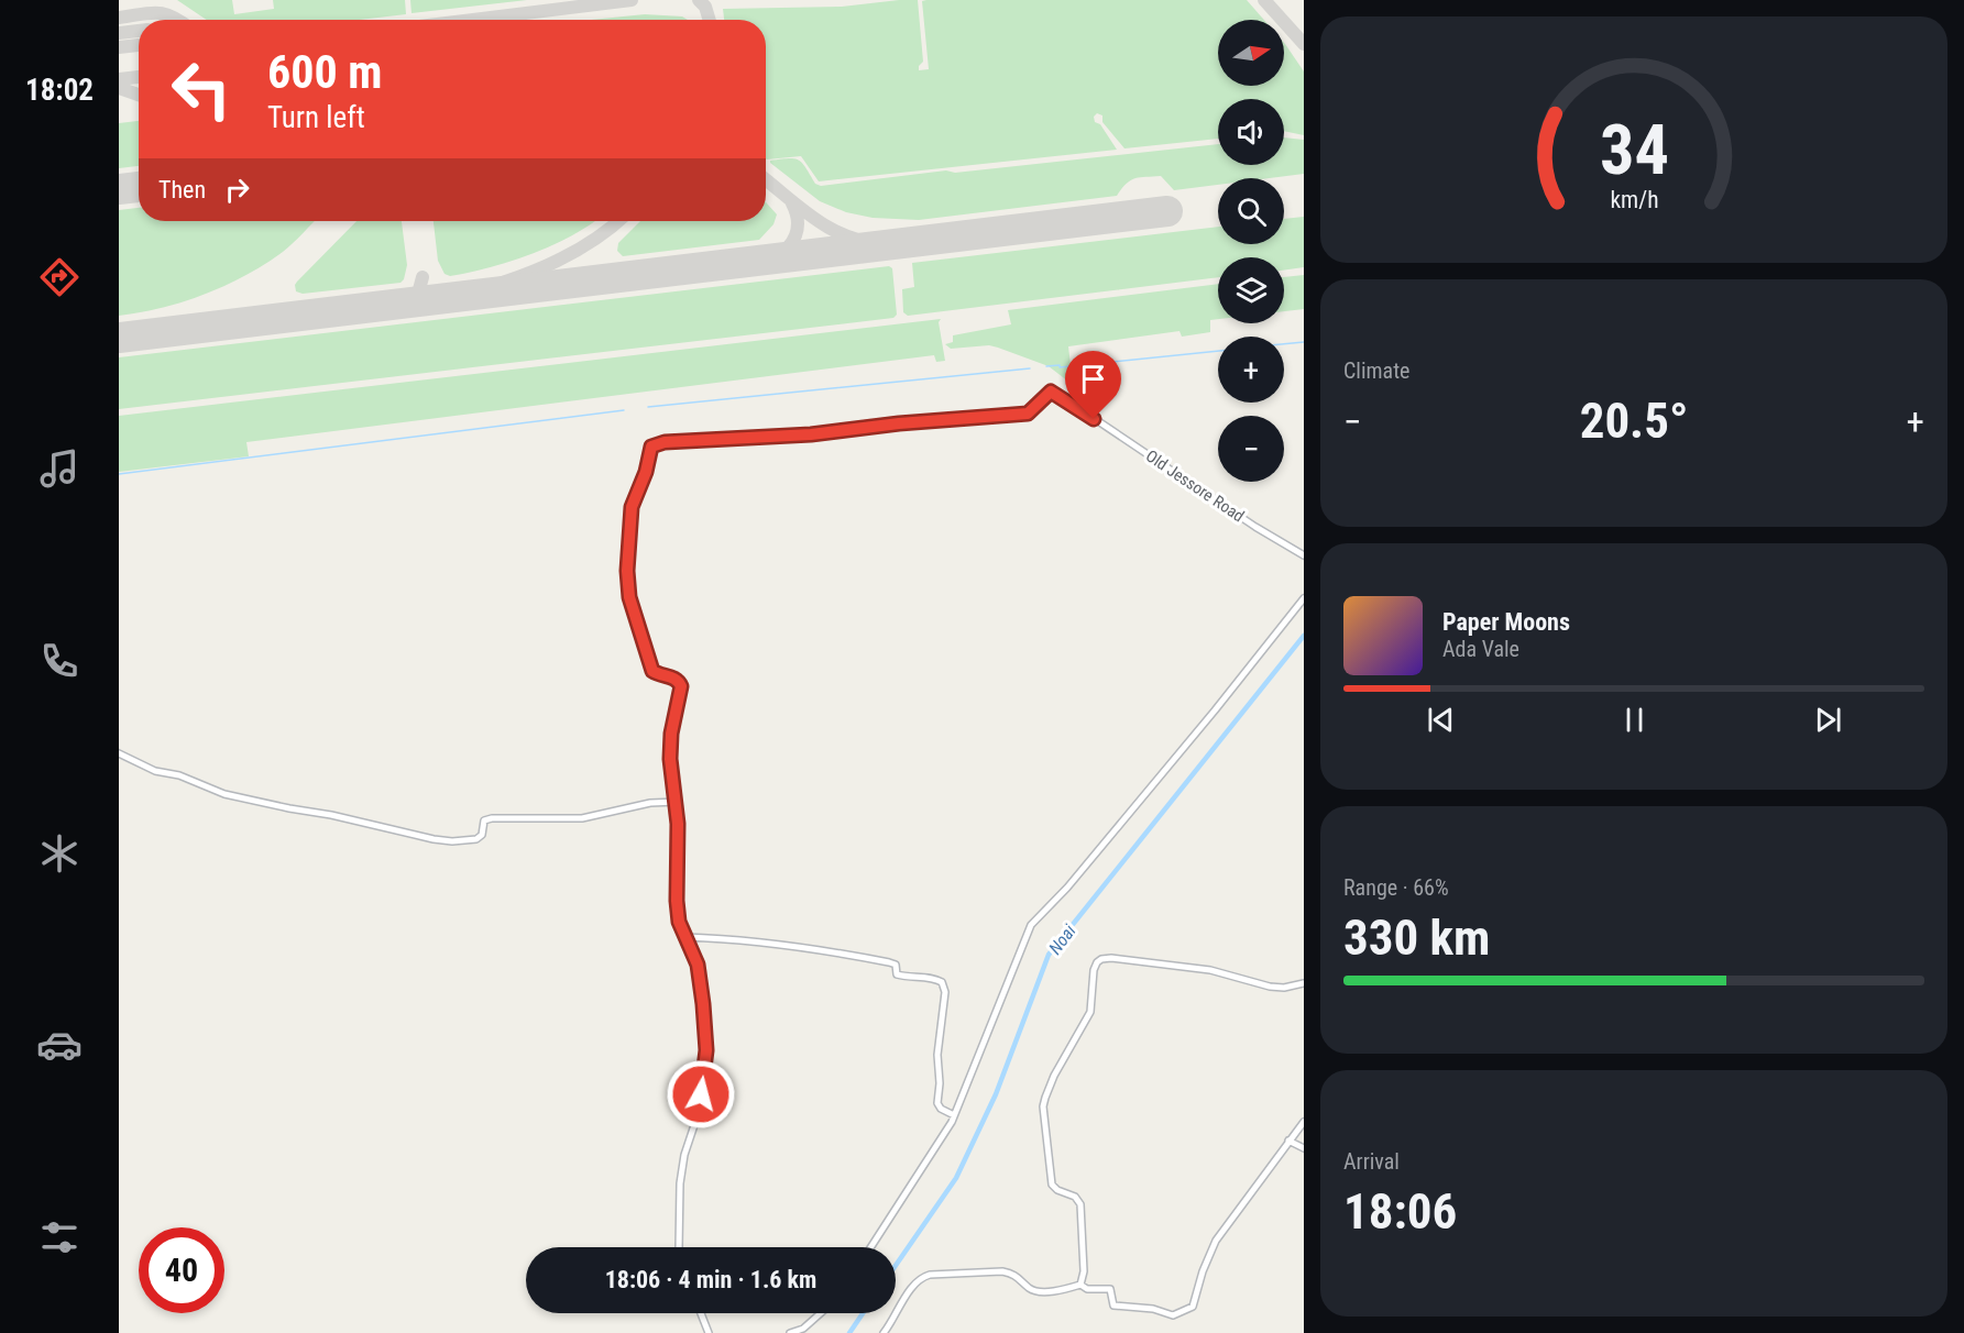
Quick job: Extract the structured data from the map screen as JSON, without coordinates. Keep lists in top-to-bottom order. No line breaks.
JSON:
{"streets":{"street":["Old Jessore Road"]},"water":["Noai"],"north":"right","page":{"tabs":"18:02","map_buttons":["+","−"],"turn":["600 m","Turn left"],"then":"Then","tile":["Climate",["Range · 66%","330 km"],["Arrival","18:06"]],"heat":["−","20.5°","+"],"song":["Paper Moons","Ada Vale"],"limit":"40","trip":"18:06 · 4 min · 1.6 km","gauge":["34","km/h"]}}
